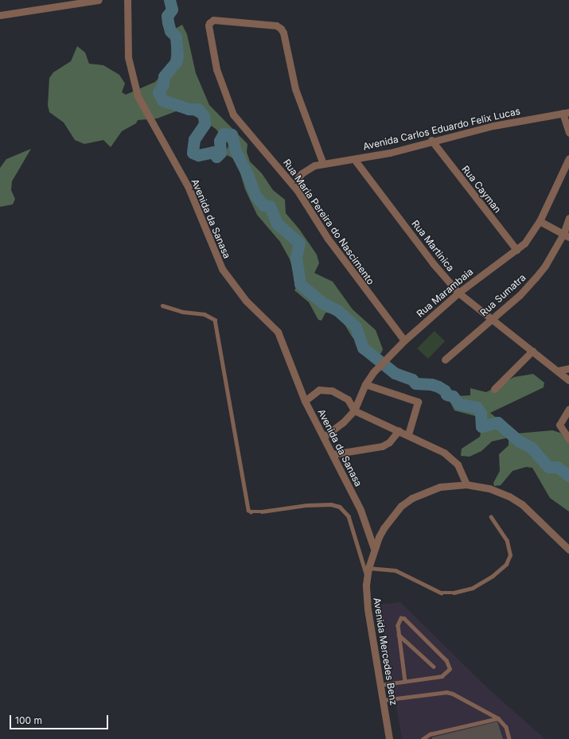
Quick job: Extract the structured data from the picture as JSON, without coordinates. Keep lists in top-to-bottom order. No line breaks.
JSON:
{"streets":{"street":["Avenida Carlos Eduardo Felix Lucas","Rua Cayman","Avenida da Sanasa","Rua Maria Pereira do Nascimento","Rua Martinica","Rua Marambaia","Rua Sumatra","Avenida Mercedes Benz"]},"crossings":[["Avenida Carlos Eduardo Felix Lucas","Rua Cayman"],["Avenida Carlos Eduardo Felix Lucas","Rua Maria Pereira do Nascimento"],["Avenida Carlos Eduardo Felix Lucas","Rua Martinica"],["Rua Cayman","Rua Marambaia"],["Avenida da Sanasa","Rua Marambaia"],["Avenida da Sanasa","Avenida Mercedes Benz"],["Rua Maria Pereira do Nascimento","Rua Marambaia"],["Rua Martinica","Rua Marambaia"],["Rua Martinica","Rua Sumatra"]],"scale_bar":"100 m"}
